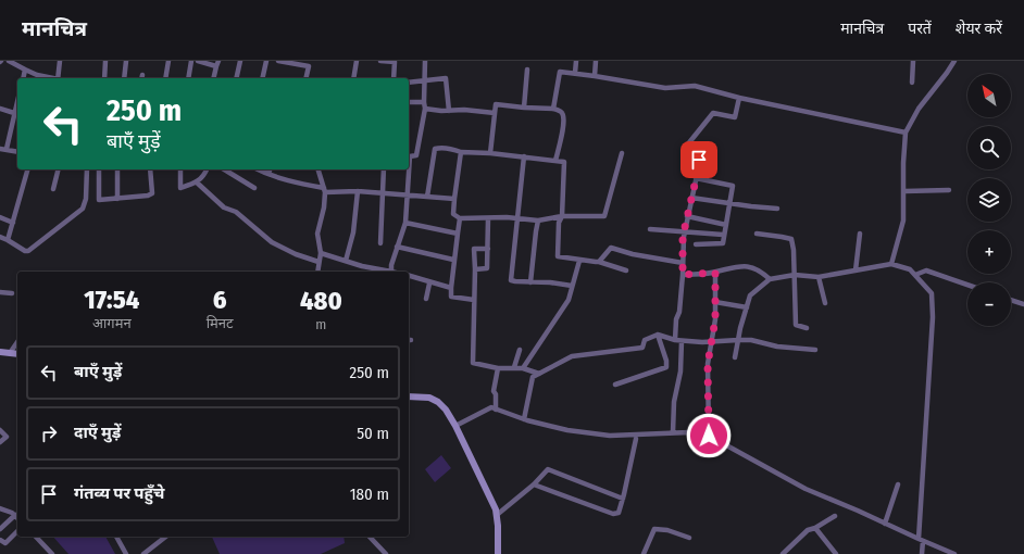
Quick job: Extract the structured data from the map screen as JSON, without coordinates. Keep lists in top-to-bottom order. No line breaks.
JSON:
{"north":"top left","page":{"header":"मानचित्र","nav":["मानचित्र","परतें","शेयर करें"],"map_buttons":["+","−"],"turn":["250 m","बाएँ मुड़ें"],"eta":["17:54","आगमन","6","मिनट","480","m"],"list":[{"name":"बाएँ मुड़ें","value":"250 m"},{"name":"दाएँ मुड़ें","value":"50 m"},{"name":"गंतव्य पर पहुँचे","value":"180 m"}]}}
